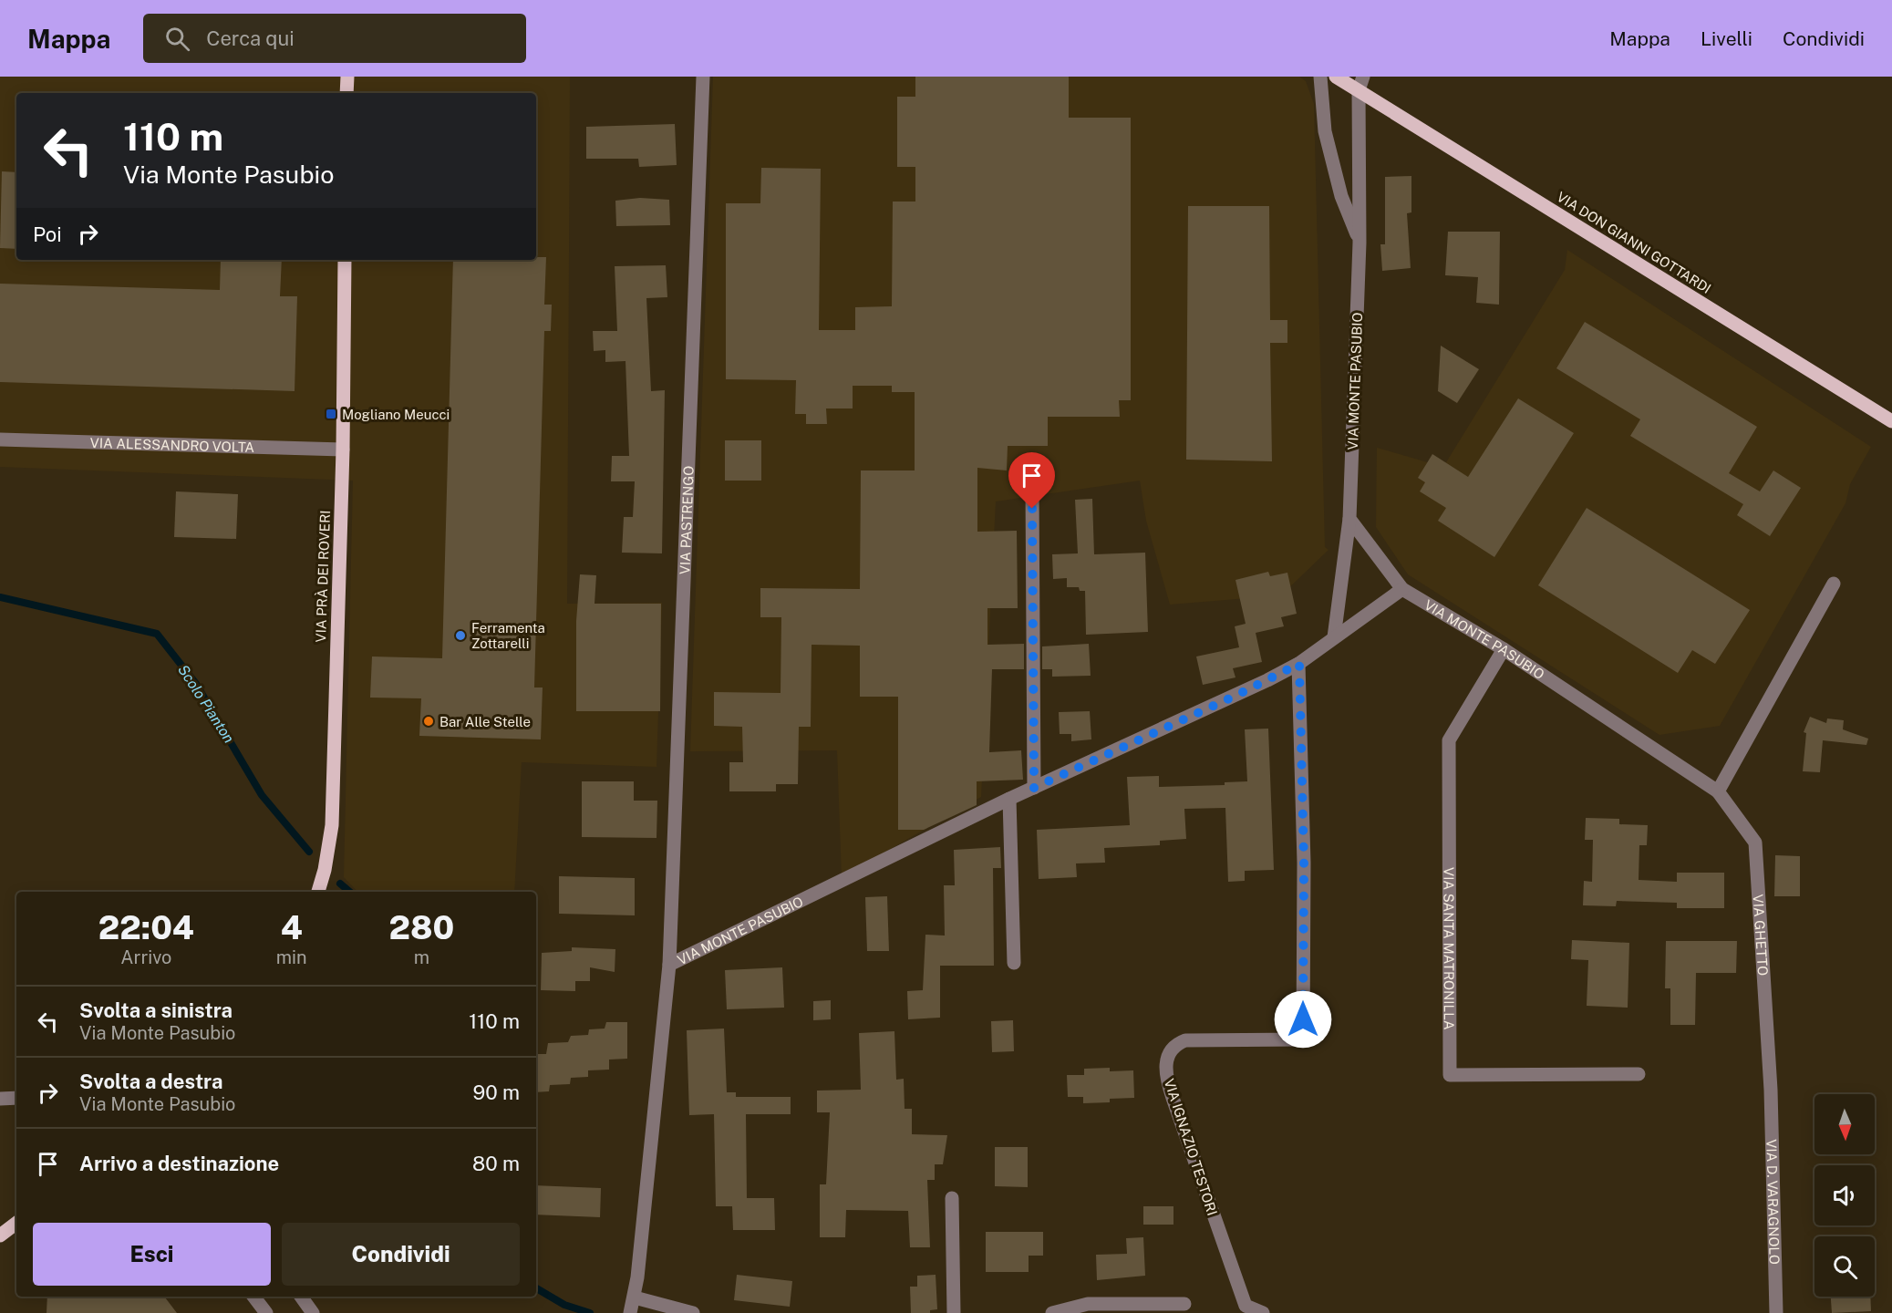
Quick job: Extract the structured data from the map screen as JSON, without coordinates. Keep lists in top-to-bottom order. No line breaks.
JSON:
{"streets":{"main road":["VIA DON GIANNI GOTTARDI","VIA PRÀ DEI ROVERI"],"street":["VIA MONTE PASUBIO","VIA ALESSANDRO VOLTA","VIA PASTRENGO","VIA GHETTO","VIA SANTA MATRONILLA","VIA IGNAZIO TESTORI","VIA D. VARAGNOLO"]},"crossings":[["VIA DON GIANNI GOTTARDI","VIA MONTE PASUBIO"],["VIA MONTE PASUBIO","VIA PASTRENGO"],["VIA MONTE PASUBIO","VIA GHETTO"],["VIA MONTE PASUBIO","VIA SANTA MATRONILLA"],["VIA MONTE PASUBIO","VIA IGNAZIO TESTORI"],["VIA ALESSANDRO VOLTA","VIA PRÀ DEI ROVERI"],["VIA GHETTO","VIA D. VARAGNOLO"]],"water":["Scolo Pianton"],"places":{"transit":["Mogliano Meucci"],"other":["Ferramenta Zottarelli","Bar Alle Stelle"]},"north":"bottom","page":{"header":"Mappa","search":"Cerca qui","nav":["Mappa","Livelli","Condividi"],"turn":["110 m","Via Monte Pasubio"],"then":"Poi","eta":["22:04","Arrivo","4","min","280","m"],"list":[{"name":"Svolta a sinistra","note":"Via Monte Pasubio","value":"110 m"},{"name":"Svolta a destra","note":"Via Monte Pasubio","value":"90 m"},{"name":"Arrivo a destinazione","value":"80 m"}],"buttons":["Esci","Condividi"]}}
